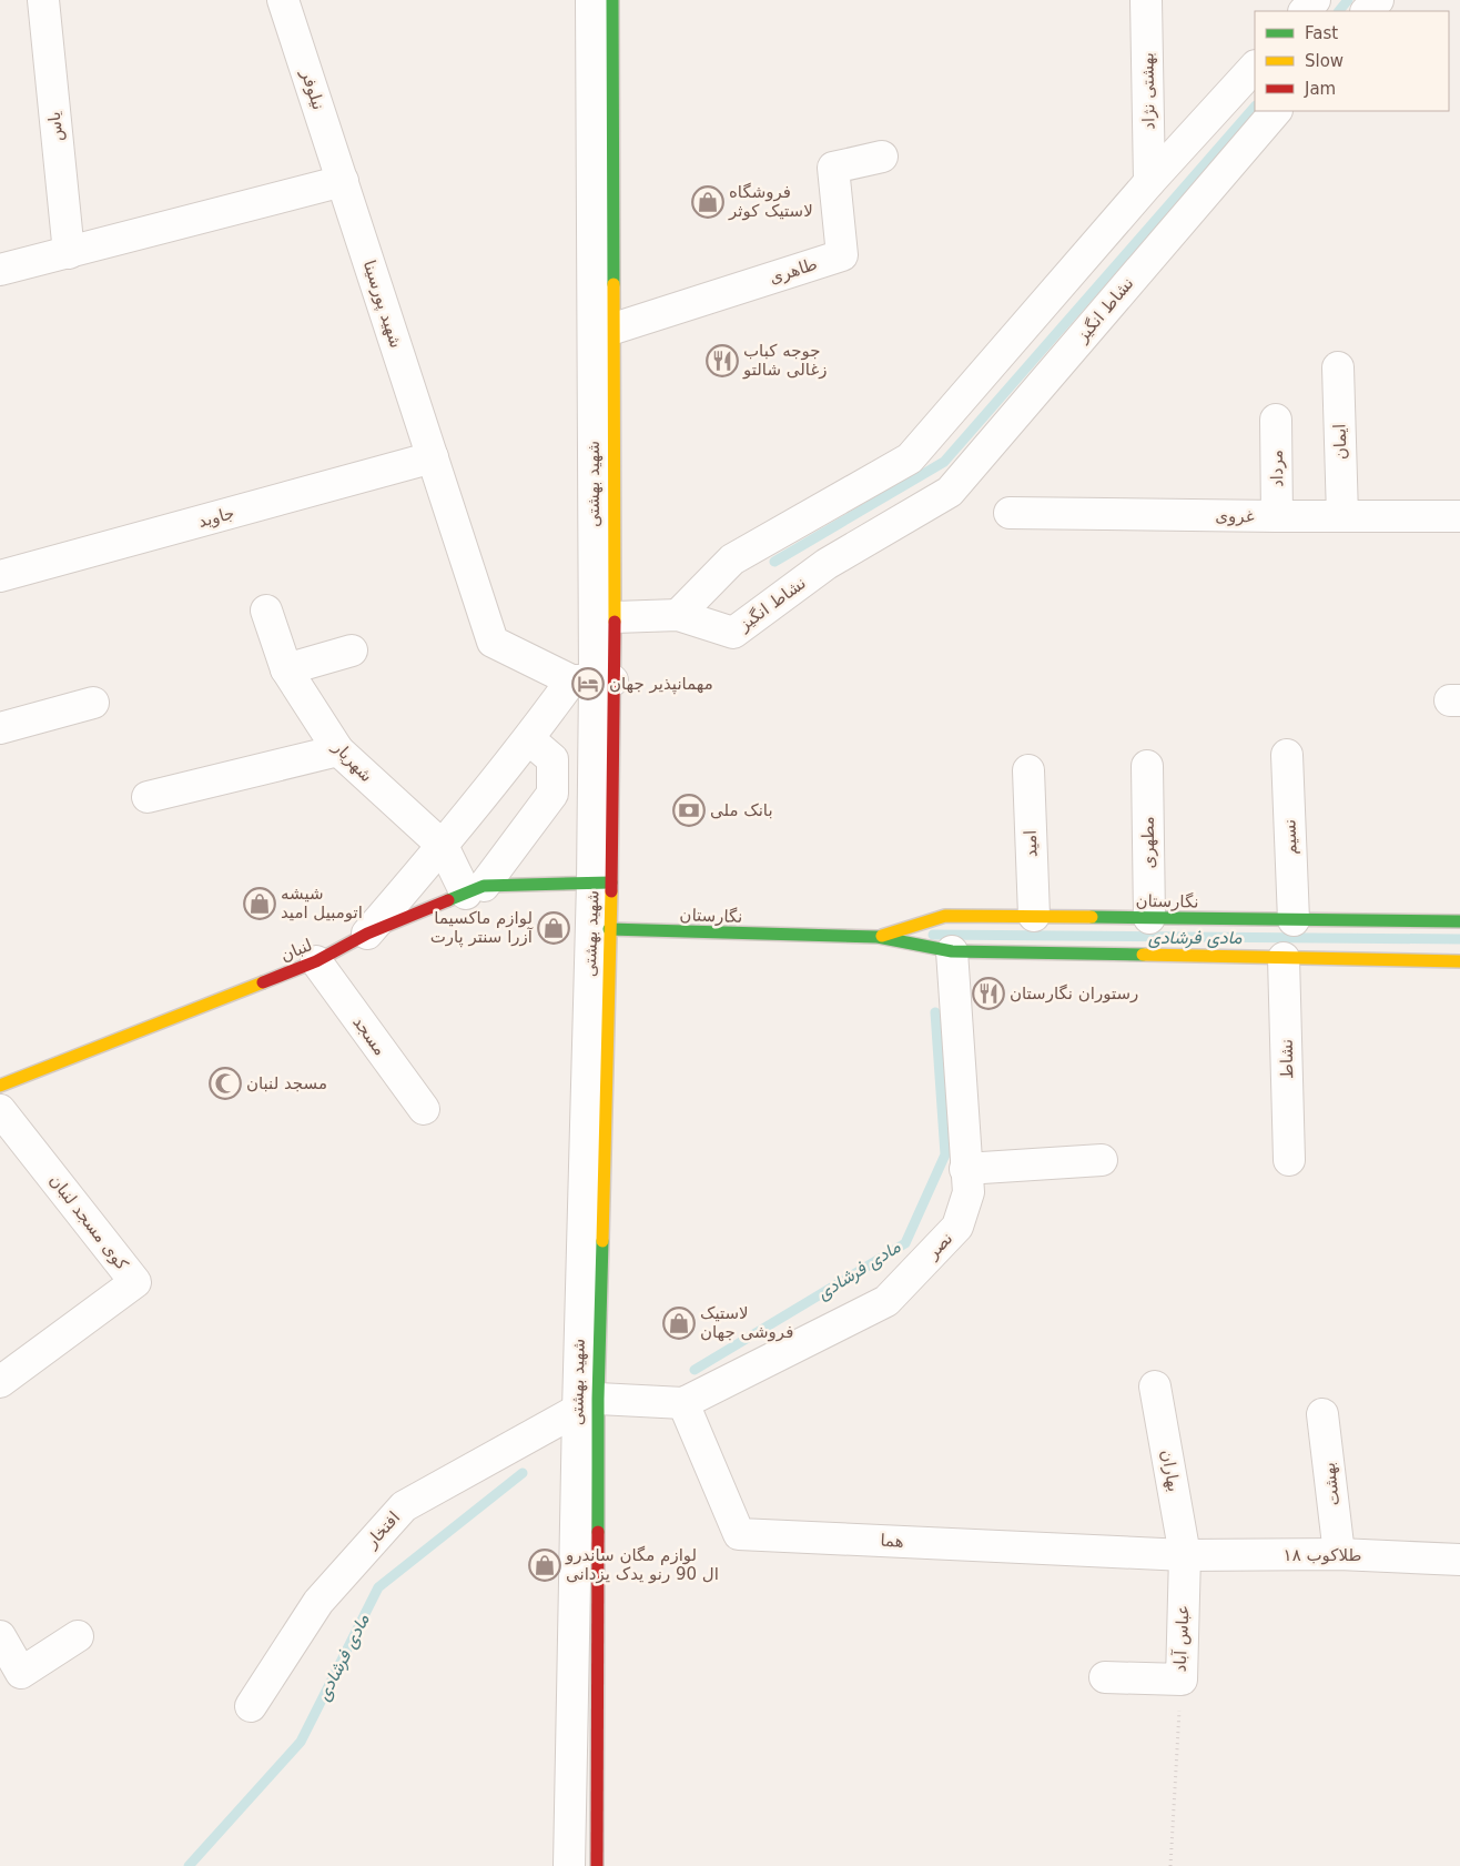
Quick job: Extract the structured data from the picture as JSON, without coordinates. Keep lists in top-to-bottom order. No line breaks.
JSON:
{"streets":{"main road":["شهید بهشتی","نگارستان","لنبان"],"street":["نیلوفر","بهشتی نژاد","یاس","طاهری","شهید پورسینا","نشاط انگیز","ایمان","مرداد","غروی","جاوید","شهریار","نسیم","مطهری","امید","مسجد","نشاط","کوی مسجد لنبان","نصر","بهاران","بهشت","افتخار","هما","طلاکوب ۱۸","عباس آباد"]},"crossings":[["نیلوفر","شهید پورسینا"],["طاهری","شهید بهشتی"],["شهید پورسینا","شهید بهشتی"],["شهید پورسینا","جاوید"],["ایمان","غروی"],["مرداد","غروی"],["شهید بهشتی","نگارستان"],["شهید بهشتی","لنبان"],["شهید بهشتی","افتخار"],["شهریار","لنبان"],["نسیم","نگارستان"],["مطهری","نگارستان"],["امید","نگارستان"],["نگارستان","نشاط"],["نگارستان","نصر"],["لنبان","مسجد"],["نصر","هما"],["بهاران","هما"],["بهاران","طلاکوب ۱۸"],["بهاران","عباس آباد"],["بهشت","طلاکوب ۱۸"],["هما","طلاکوب ۱۸"],["هما","عباس آباد"],["طلاکوب ۱۸","عباس آباد"]],"water":["مادی فرشادی"],"places":{"shop":["فروشگاه لاستیک کوثر","شیشه اتومبیل امید","لوازم ماکسیما آزرا سنتر پارت","لاستیک فروشی جهان","لوازم مگان ساندرو ال 90 رنو یدک یزدانی"],"restaurant":["جوجه کباب زغالی شالتو","رستوران نگارستان"],"hotel":["مهمانپذیر جهان"],"bank":["بانک ملی"],"mosque":["مسجد لنبان"]},"legend":["Fast","Slow","Jam"]}
